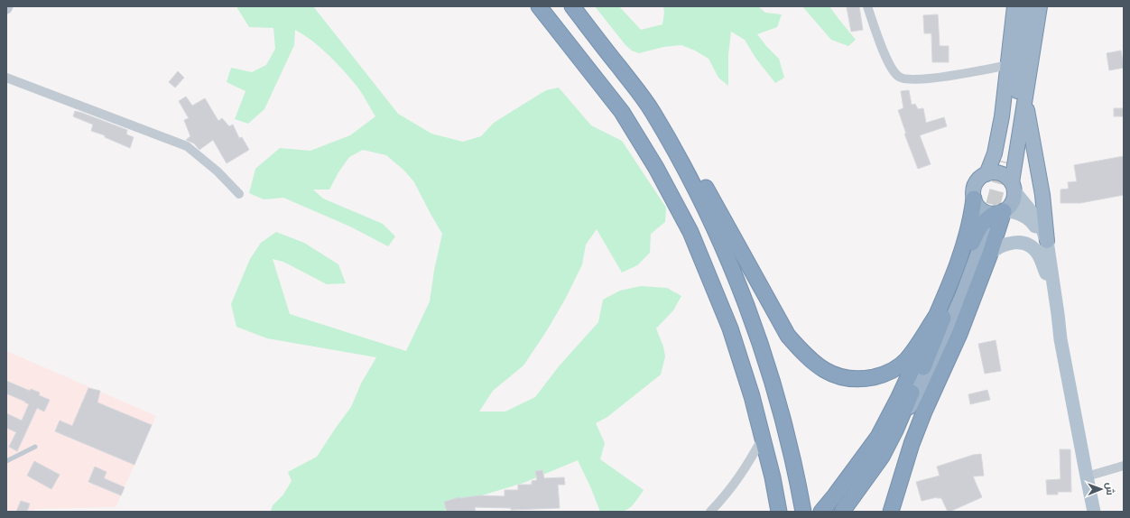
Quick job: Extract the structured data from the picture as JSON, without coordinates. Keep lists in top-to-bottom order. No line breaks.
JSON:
{"north":"right"}
